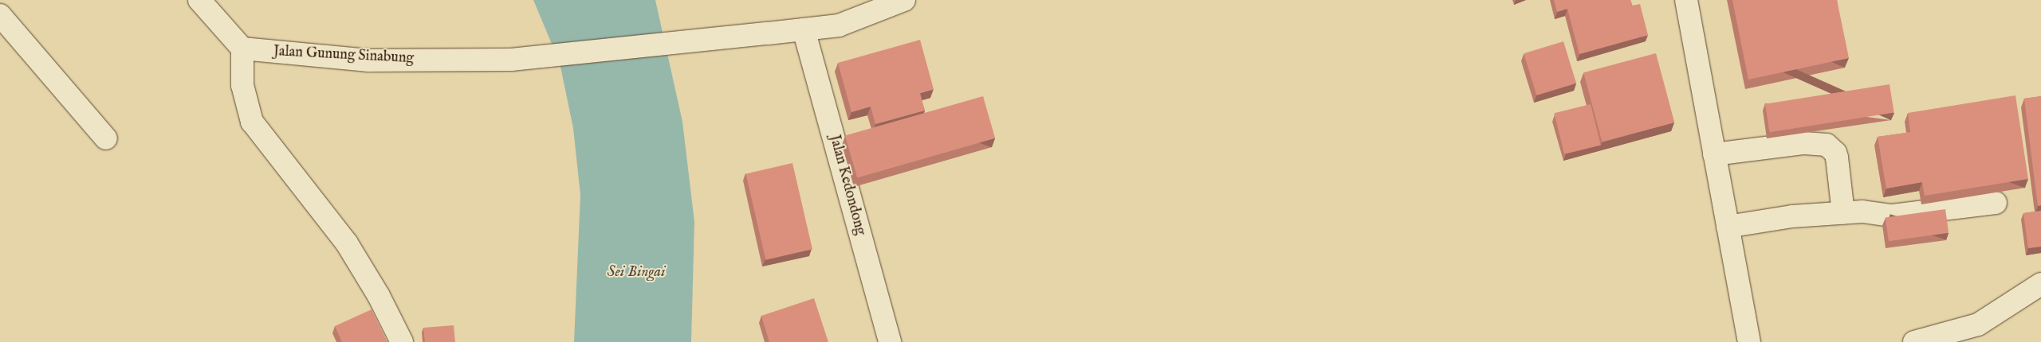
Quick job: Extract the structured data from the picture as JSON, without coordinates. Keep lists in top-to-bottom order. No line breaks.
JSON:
{"streets":{"street":["Jalan Gunung Sinabung","Jalan Kedondong"]},"crossings":[["Jalan Gunung Sinabung","Jalan Kedondong"]],"water":["Sei Bingai"]}
